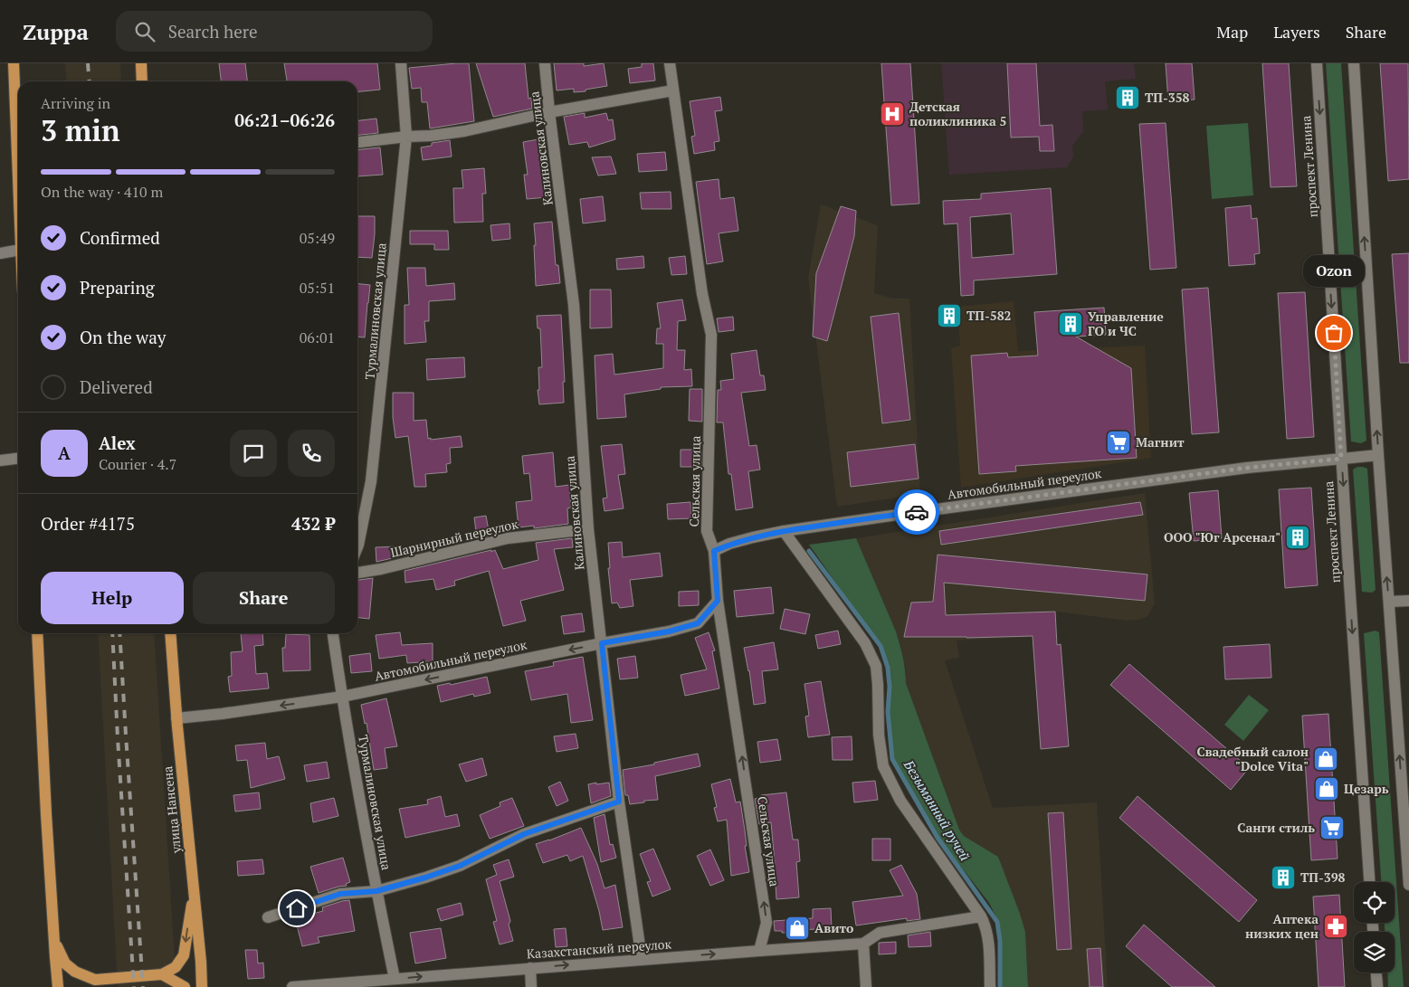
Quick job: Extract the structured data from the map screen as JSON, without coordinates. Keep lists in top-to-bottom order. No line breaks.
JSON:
{"streets":{"main road":["улица Нансена"],"street":["Калиновская улица","проспект Ленина","Турмалиновская улица","Сельская улица","Автомобильный переулок","Шарнирный переулок","Казахстанский переулок"]},"crossings":[["Калиновская улица","Автомобильный переулок"],["Калиновская улица","Шарнирный переулок"],["Калиновская улица","Казахстанский переулок"],["проспект Ленина","Автомобильный переулок"],["Турмалиновская улица","Автомобильный переулок"],["Турмалиновская улица","Казахстанский переулок"],["Сельская улица","Автомобильный переулок"],["Сельская улица","Казахстанский переулок"],["Автомобильный переулок","улица Нансена"]],"one_way":["Сельская улица","Автомобильный переулок","Казахстанский переулок"],"water":["Безымянный ручей"],"places":{"building":["ТП-358","ТП-582","Управление ГО и ЧС","ООО \"Юг Арсенал\"","ТП-398"],"hospital":["Детская поликлиника 5"],"other":["Ozon"],"supermarket":["Магнит","Санги стиль"],"shop":["Свадебный салон \"Dolce Vita\"","Цезарь","Авито"],"pharmacy":["Аптека низких цен"]},"page":{"header":"Zuppa","search":"Search here","nav":["Map","Layers","Share"],"heading":["3 min","Arriving in","06:21–06:26"],"panel":["Alex","Courier · 4.7","Order #4175","432 ₽"],"bar":"On the way · 410 m","list":[["Confirmed","05:49"],["Preparing","05:51"],["On the way","06:01"],"Delivered"],"bubble":"Ozon","round":"A","buttons":["Help","Share"]}}
